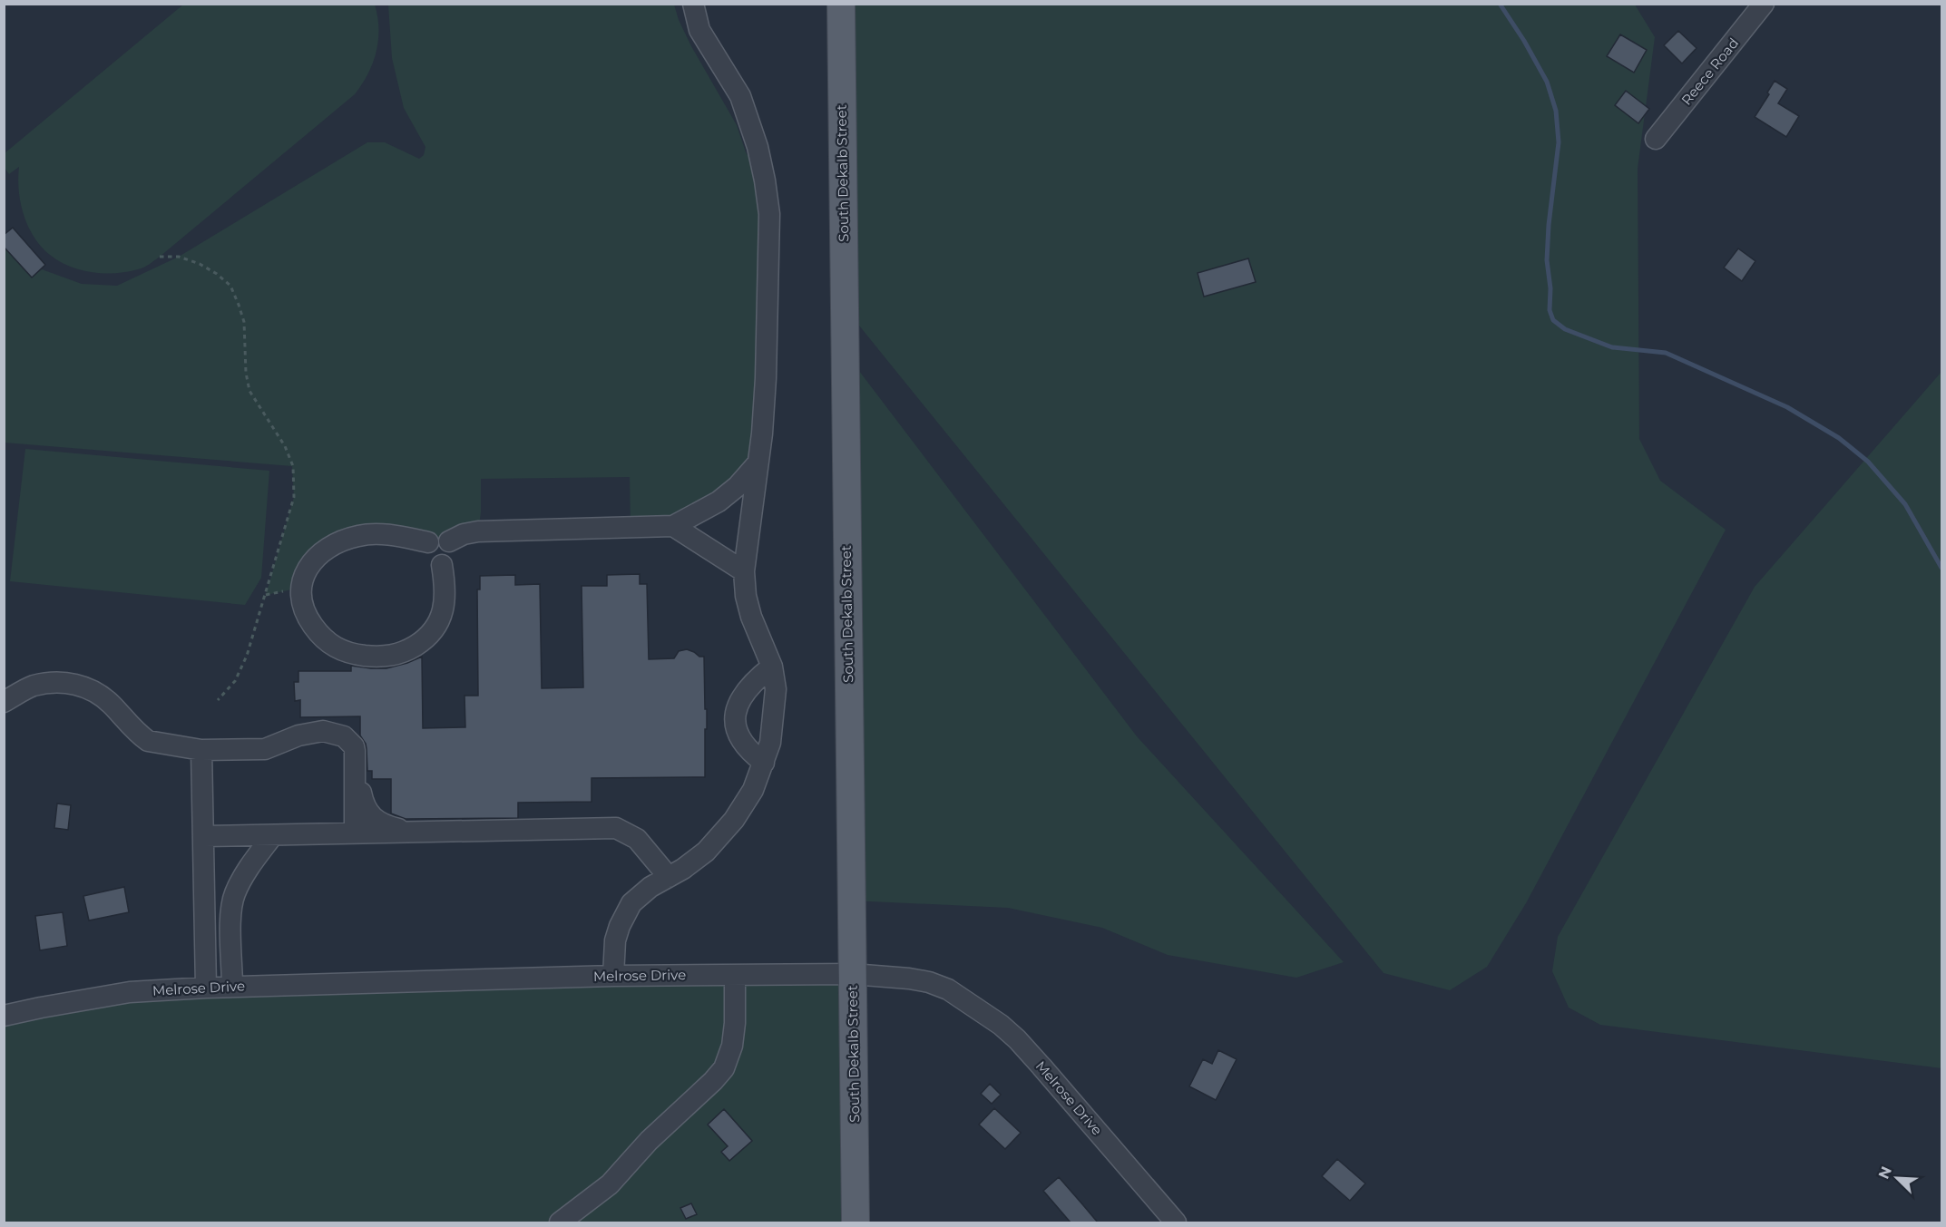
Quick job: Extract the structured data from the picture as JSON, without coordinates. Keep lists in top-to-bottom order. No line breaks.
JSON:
{"streets":{"main road":["South Dekalb Street"],"street":["Reece Road","Melrose Drive"]},"crossings":[["South Dekalb Street","Melrose Drive"]],"north":"top left"}
